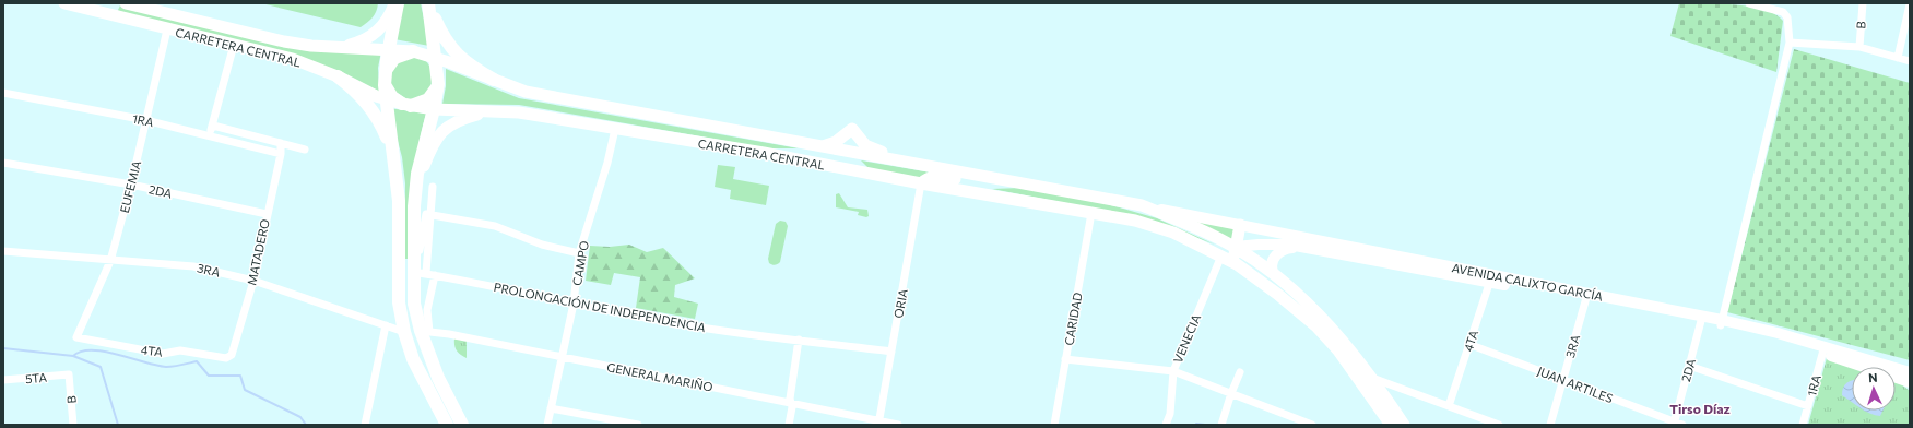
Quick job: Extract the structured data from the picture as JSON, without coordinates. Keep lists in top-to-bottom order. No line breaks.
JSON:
{"streets":{"main road":["CARRETERA CENTRAL","AVENIDA CALIXTO GARCÍA"],"street":["B","1RA","EUFEMIA","2DA","MATADERO","CAMPO","3RA","ORIA","PROLONGACIÓN DE INDEPENDENCIA","CARIDAD","VENECIA","4TA","GENERAL MARIÑO","5TA","JUAN ARTILES"]},"crossings":[["B","5TA"],["CARRETERA CENTRAL","EUFEMIA"],["CARRETERA CENTRAL","CAMPO"],["CARRETERA CENTRAL","AVENIDA CALIXTO GARCÍA"],["CARRETERA CENTRAL","ORIA"],["CARRETERA CENTRAL","CARIDAD"],["CARRETERA CENTRAL","VENECIA"],["1RA","EUFEMIA"],["1RA","MATADERO"],["1RA","AVENIDA CALIXTO GARCÍA"],["EUFEMIA","2DA"],["EUFEMIA","3RA"],["EUFEMIA","4TA"],["2DA","MATADERO"],["2DA","AVENIDA CALIXTO GARCÍA"],["2DA","JUAN ARTILES"],["MATADERO","3RA"],["MATADERO","4TA"],["CAMPO","PROLONGACIÓN DE INDEPENDENCIA"],["CAMPO","GENERAL MARIÑO"],["3RA","AVENIDA CALIXTO GARCÍA"],["3RA","JUAN ARTILES"],["AVENIDA CALIXTO GARCÍA","4TA"],["ORIA","PROLONGACIÓN DE INDEPENDENCIA"],["ORIA","GENERAL MARIÑO"],["4TA","JUAN ARTILES"]],"districts":["Tirso Díaz"],"north":"top"}
